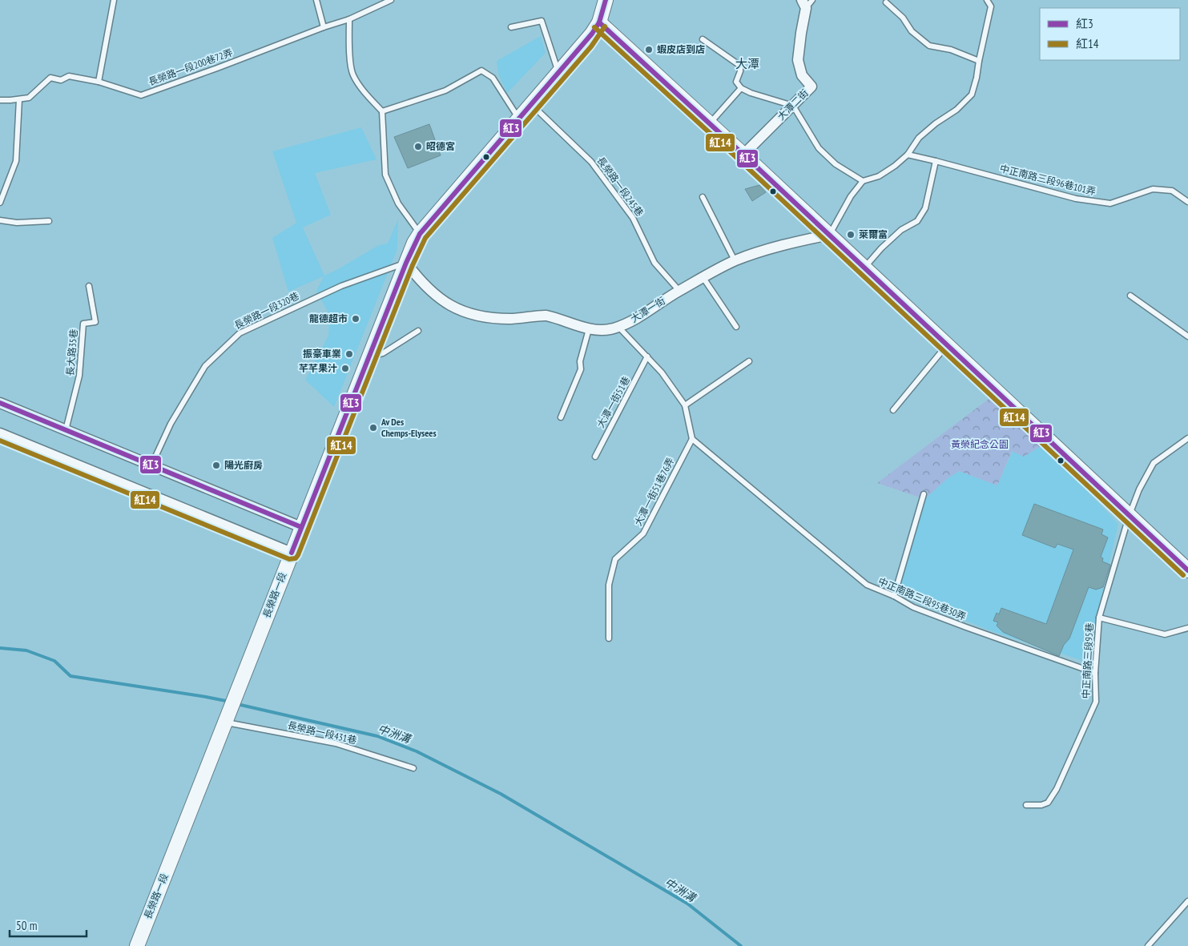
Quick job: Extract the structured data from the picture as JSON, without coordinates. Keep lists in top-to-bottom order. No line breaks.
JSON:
{"streets":{"street":["大潭二街","大潭一街","長榮路一段"],"lane":["長榮路一段200巷72弄","中正南路三段96巷101弄","長榮路一段245巷","長榮路一段320巷","長大路35巷","大潭一街51巷","大潭一街51巷76弄","中正南路三段95巷30弄","中正南路三段95巷","長榮路一段431巷"]},"crossings":[["長榮路一段245巷","大潭一街"],["長榮路一段245巷","長榮路一段"],["大潭一街","長榮路一段320巷"],["大潭一街","長榮路一段"],["長榮路一段320巷","長榮路一段"],["大潭一街51巷76弄","中正南路三段95巷30弄"],["長榮路一段","長榮路一段431巷"],["中正南路三段95巷30弄","中正南路三段95巷"]],"districts":["大潭"],"water":["中洲溝"],"parks":["黃榮紀念公園"],"places":["蝦皮店到店","昭德宮","萊爾富","龍德超市","振豪車業","芊芊果汁","Av Des Chemps-Elysees","陽光廚房"],"lines":["transit line 紅3","transit line 紅14"],"legend":["紅3","紅14"],"scale_bar":"50 m"}
